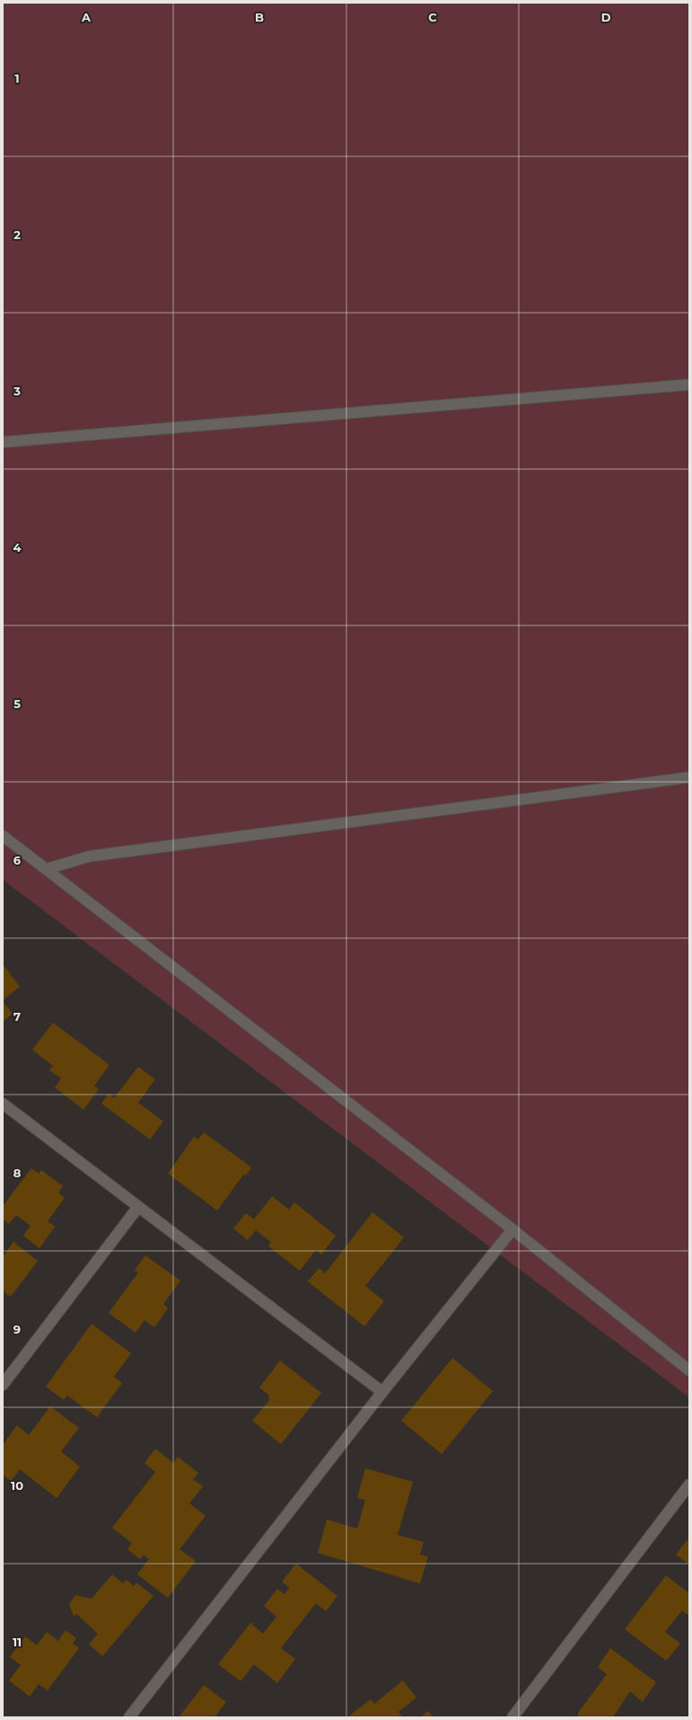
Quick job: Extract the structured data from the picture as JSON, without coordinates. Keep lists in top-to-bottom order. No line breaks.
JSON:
{"grid":{"columns":["A","B","C","D"],"rows":["1","2","3","4","5","6","7","8","9","10","11"]}}
